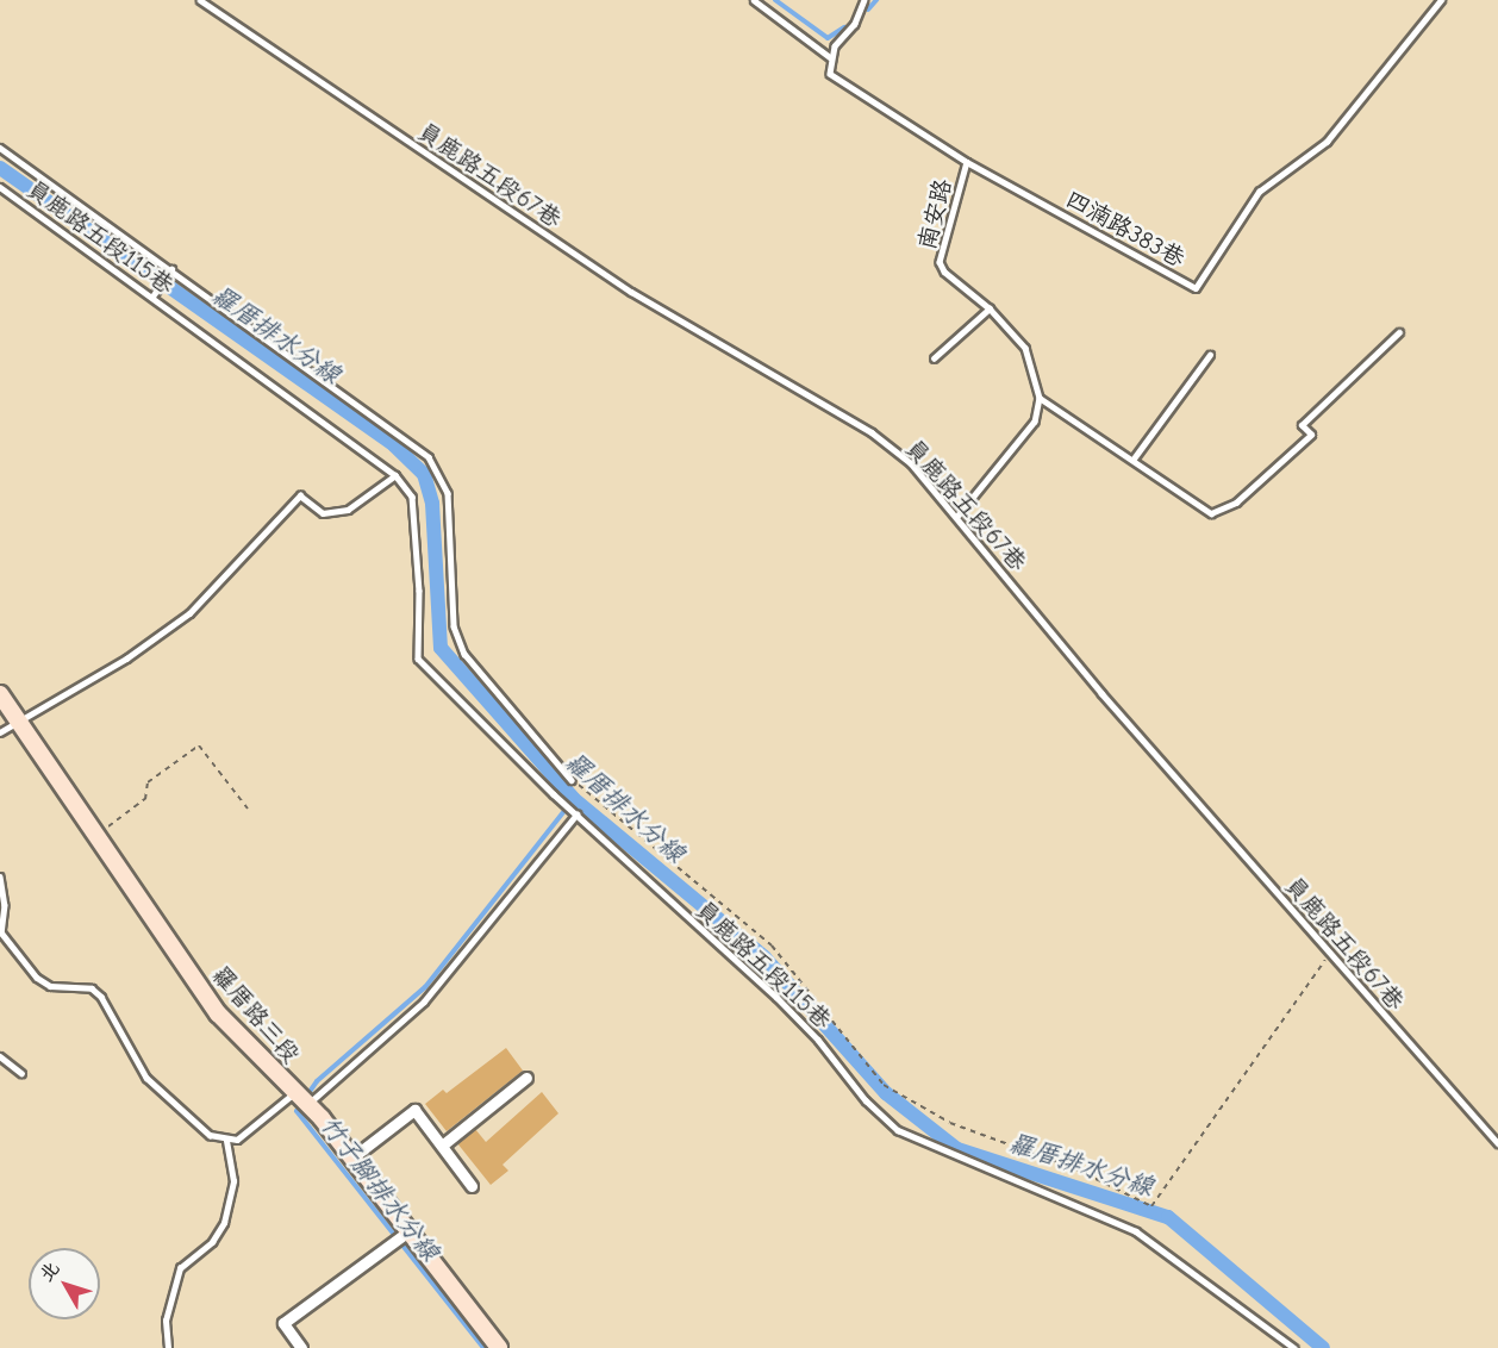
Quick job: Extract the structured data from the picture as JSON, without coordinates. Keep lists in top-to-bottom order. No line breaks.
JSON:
{"streets":{"street":["羅厝路三段"],"lane":["員鹿路五段67巷","南安路","四湳路383巷","員鹿路五段115巷"]},"crossings":[["南安路","四湳路383巷"]],"water":["羅厝排水分線","竹子腳排水分線"],"north":"top left"}
